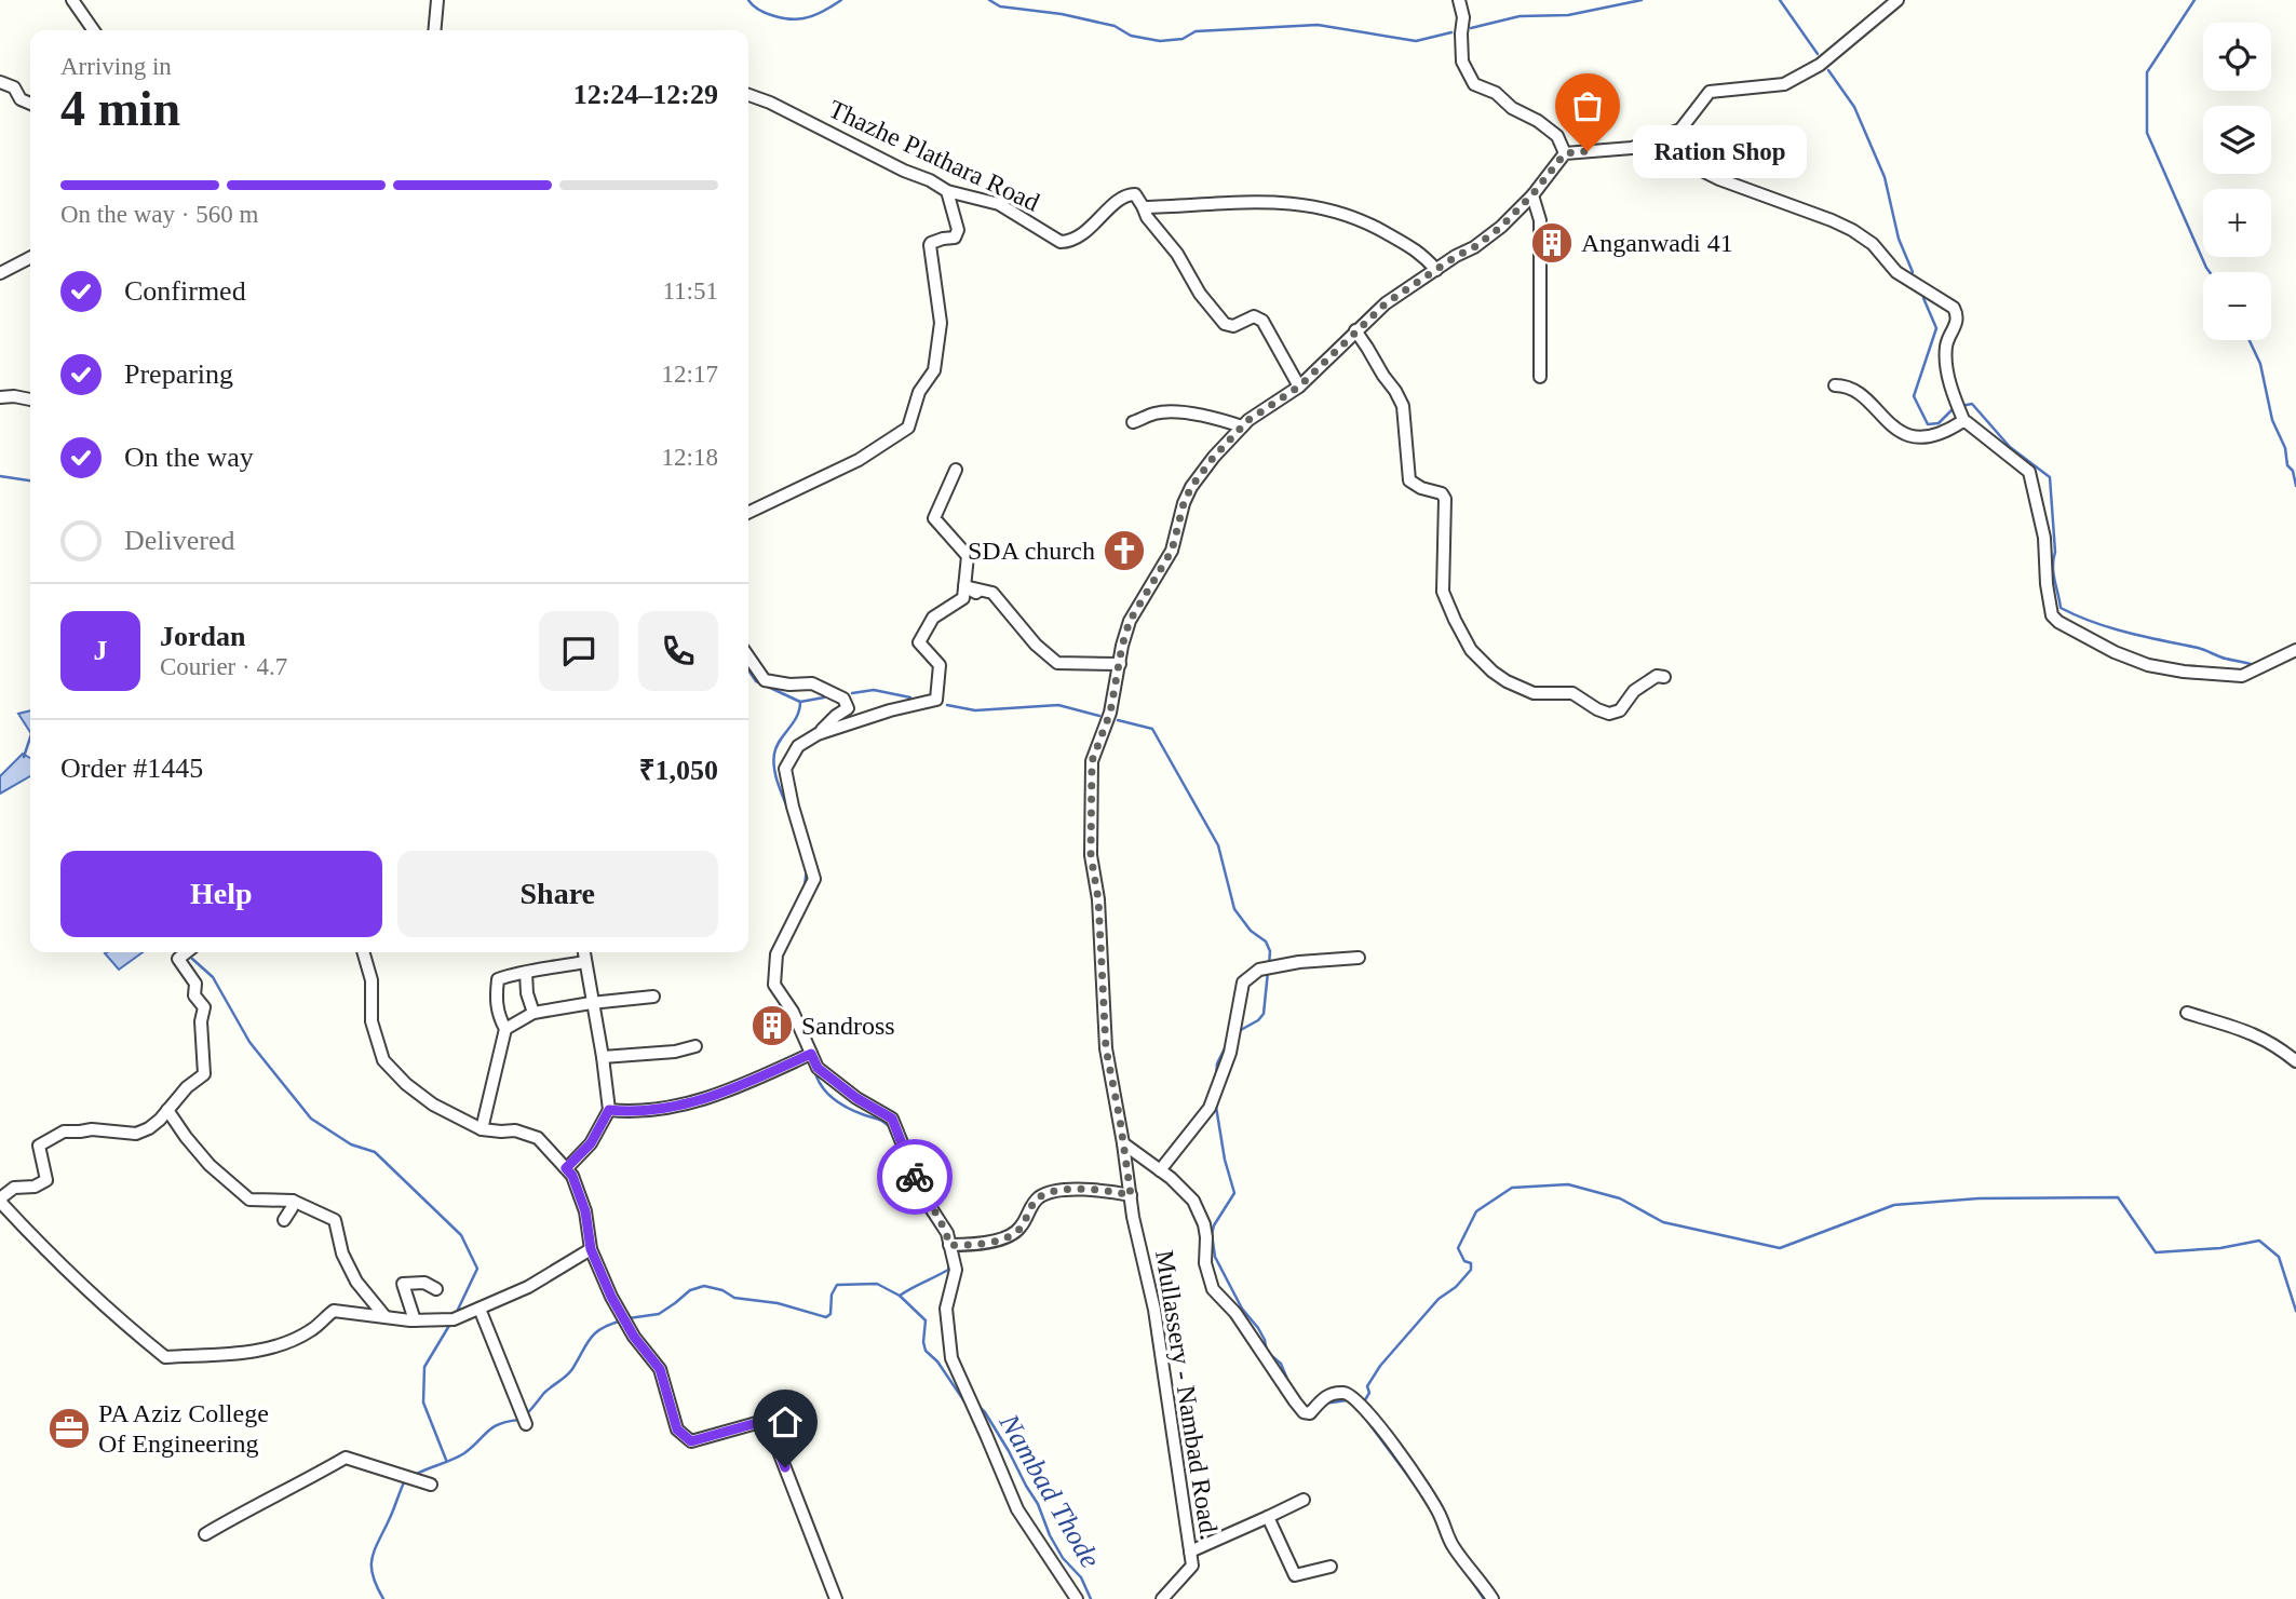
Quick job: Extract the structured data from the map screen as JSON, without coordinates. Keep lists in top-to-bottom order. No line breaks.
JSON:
{"streets":{"street":["Thazhe Plathara Road","Mullassery - Nambad Road."]},"water":["Nambad Thode"],"places":{"other":["Ration Shop"],"building":["Anganwadi 41","Sandross"],"church":["SDA church"],"office":["PA Aziz College Of Engineering"]},"page":{"map_buttons":["+","−"],"heading":["4 min","Arriving in","12:24–12:29"],"panel":["Jordan","Courier · 4.7","Order #1445","₹1,050"],"bubble":"Ration Shop","bar":"On the way · 560 m","list":[["Confirmed","11:51"],["Preparing","12:17"],["On the way","12:18"],"Delivered"],"round":"J","buttons":["Help","Share"]}}
